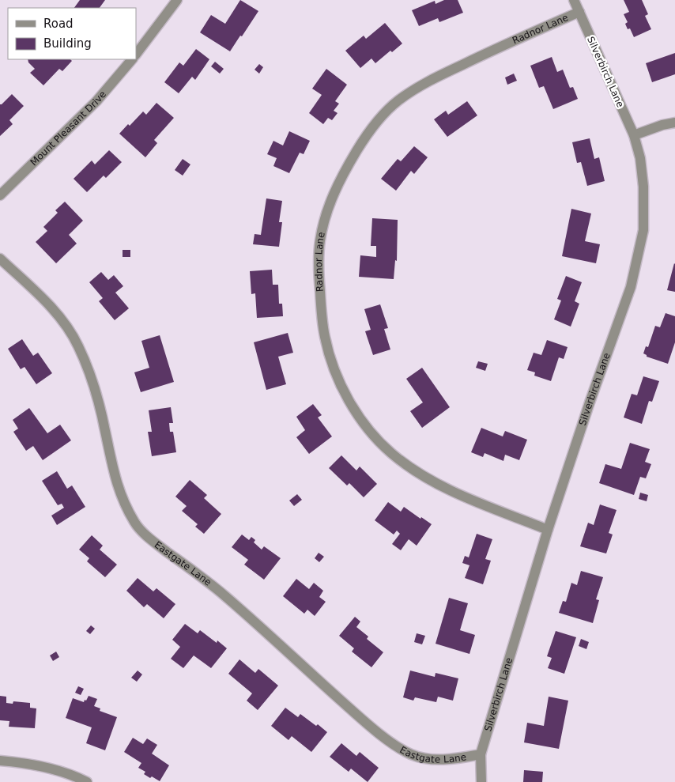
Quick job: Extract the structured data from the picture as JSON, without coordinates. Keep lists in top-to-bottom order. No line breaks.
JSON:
{"streets":{"street":["Radnor Lane","Silverbirch Lane","Mount Pleasant Drive","Eastgate Lane"]},"crossings":[["Radnor Lane","Silverbirch Lane"],["Silverbirch Lane","Eastgate Lane"]],"legend":["Road","Building"]}
